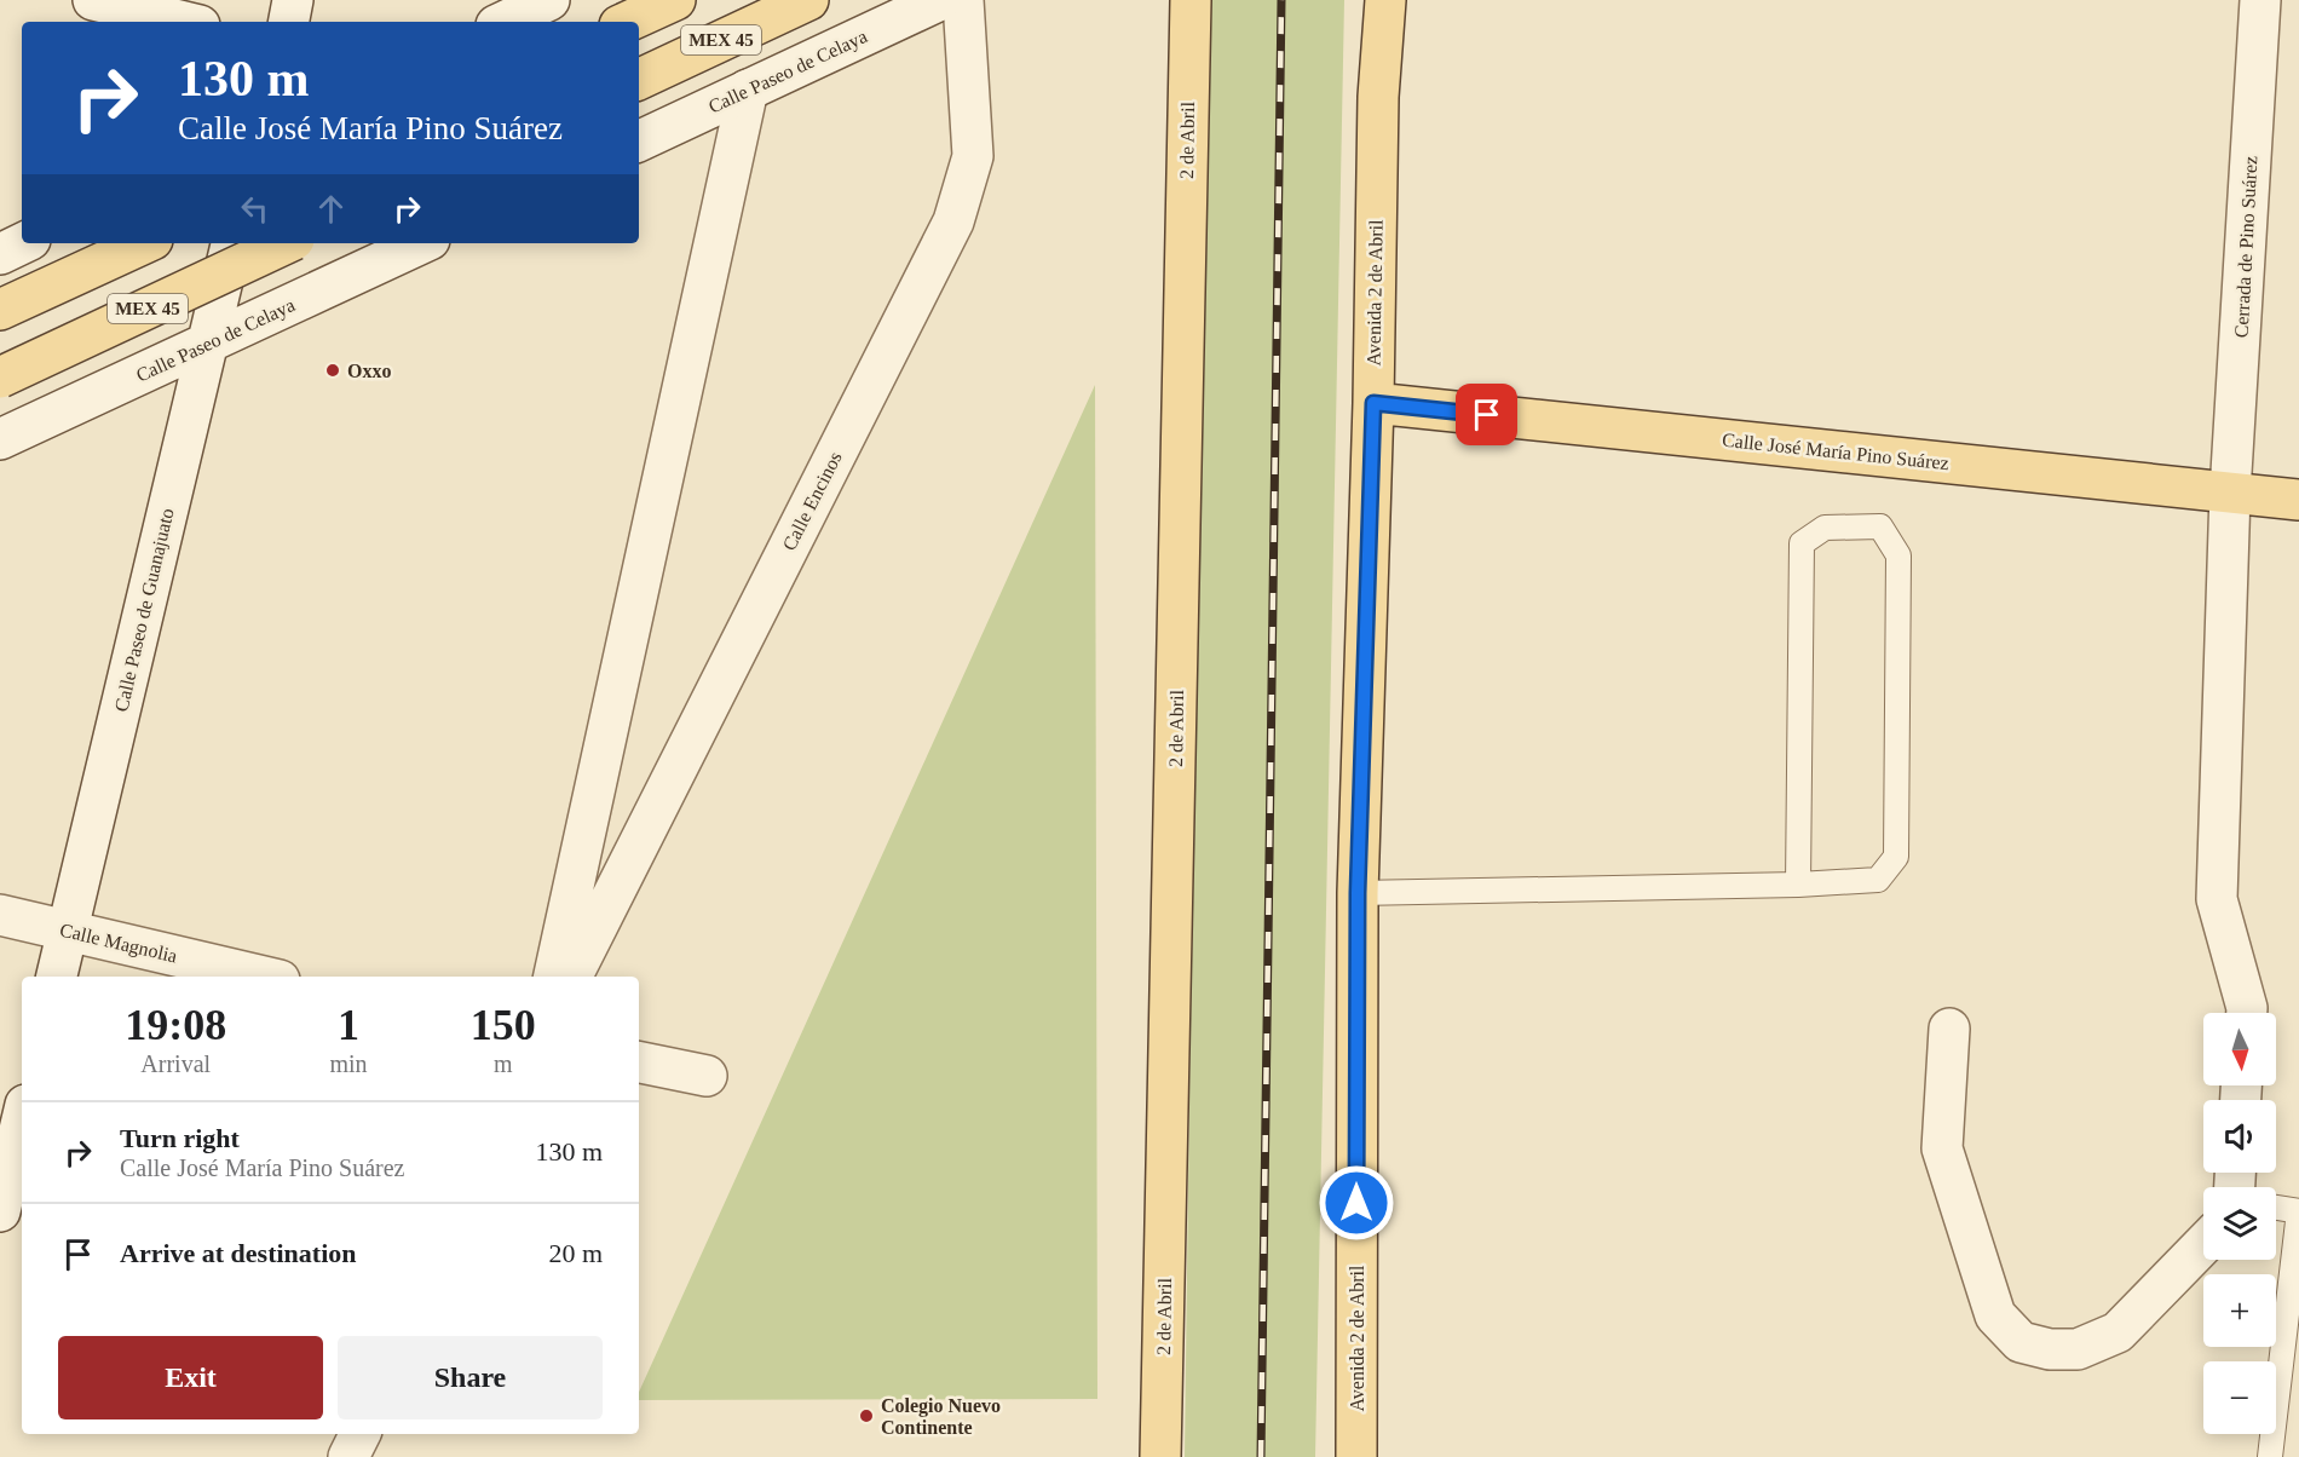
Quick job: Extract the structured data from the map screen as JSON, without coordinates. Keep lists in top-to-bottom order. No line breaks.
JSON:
{"streets":{"main road":["MEX 45","2 de Abril","Avenida 2 de Abril","Calle José María Pino Suárez"],"street":["Calle Paseo de Celaya","Cerrada de Pino Suárez","Calle Encinos","Calle Paseo de Guanajuato","Calle Magnolia"]},"crossings":[["Calle Paseo de Celaya","Calle Paseo de Guanajuato"],["Cerrada de Pino Suárez","Calle José María Pino Suárez"],["Avenida 2 de Abril","Calle José María Pino Suárez"],["Calle Paseo de Guanajuato","Calle Magnolia"]],"places":["Oxxo","Colegio Nuevo Continente"],"north":"bottom","page":{"turn":["130 m","Calle José María Pino Suárez"],"eta":["19:08","Arrival","1","min","150","m"],"map_buttons":["+","−"],"list":[{"name":"Turn right","note":"Calle José María Pino Suárez","value":"130 m"},{"name":"Arrive at destination","value":"20 m"}],"buttons":["Exit","Share"]}}
